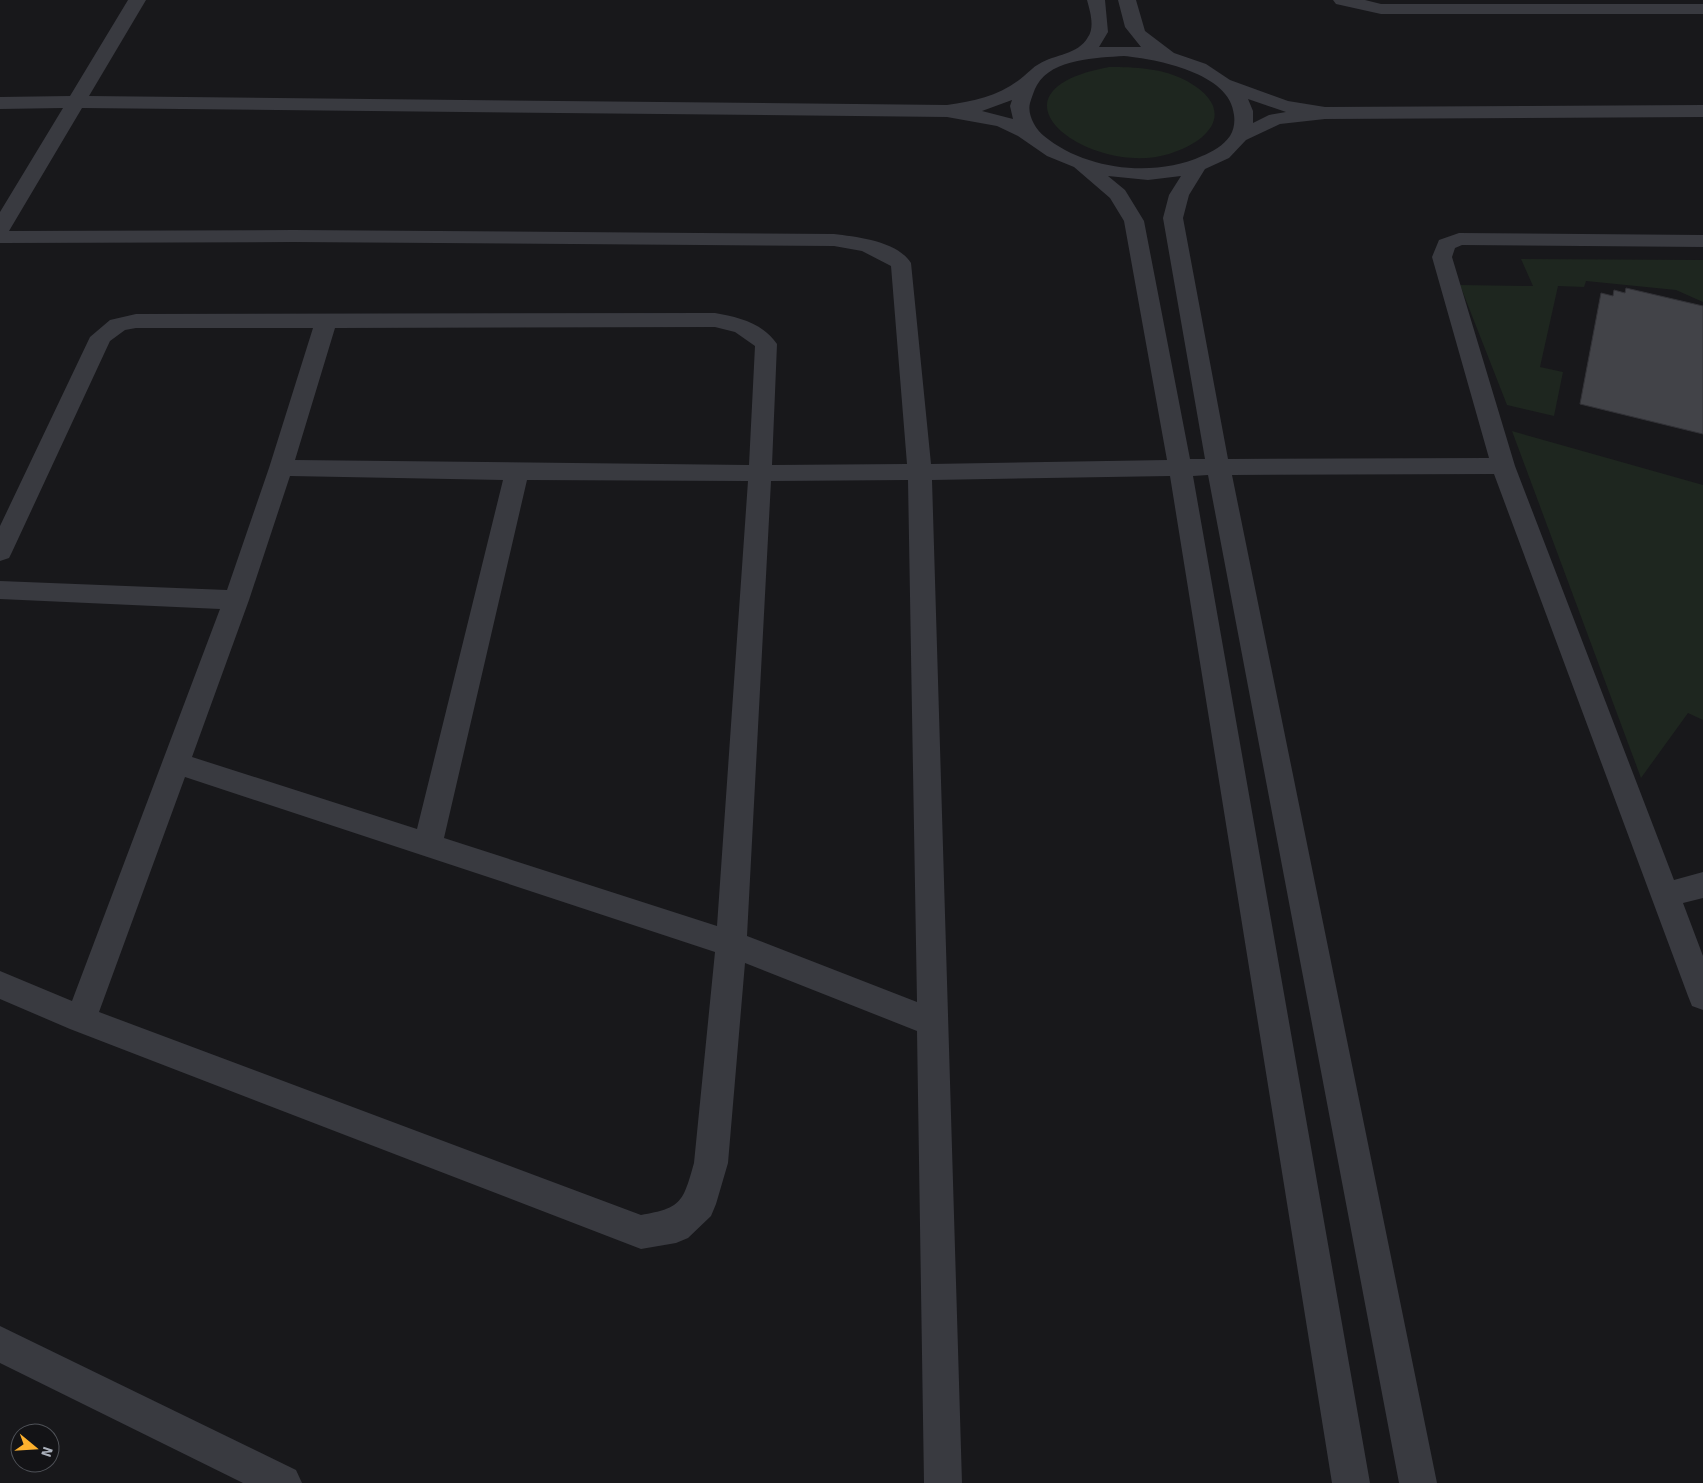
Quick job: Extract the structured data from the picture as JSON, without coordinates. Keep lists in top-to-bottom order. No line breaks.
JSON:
{"north":"right"}
